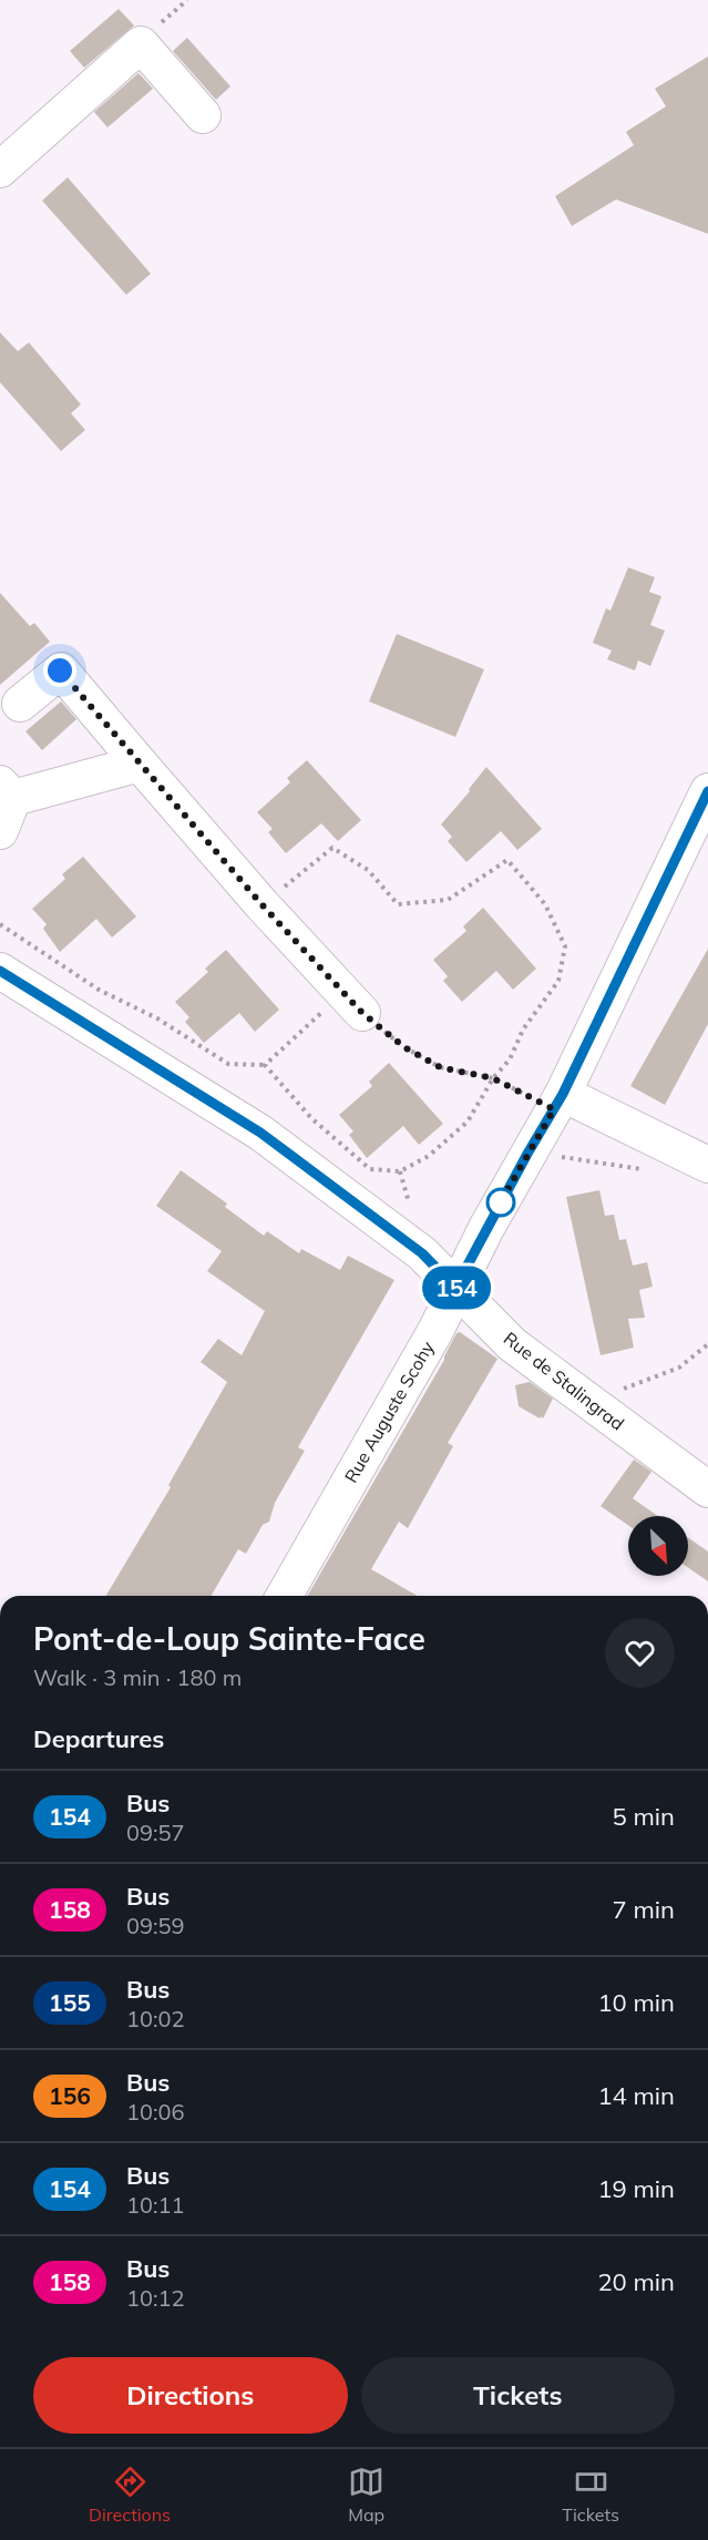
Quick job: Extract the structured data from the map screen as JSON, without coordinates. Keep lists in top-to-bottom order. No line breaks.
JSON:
{"streets":{"street":["Rue de Stalingrad","Rue Auguste Scohy"]},"crossings":[["Rue de Stalingrad","Rue Auguste Scohy"]],"lines":["bus line 154"],"north":"bottom right","page":{"on_map":"154","heading":[["Pont-de-Loup Sainte-Face","Walk · 3 min · 180 m"],"Departures"],"list":[{"mark":"154","name":"Bus","note":"09:57","value":"5 min"},{"mark":"158","name":"Bus","note":"09:59","value":"7 min"},{"mark":"155","name":"Bus","note":"10:02","value":"10 min"},{"mark":"156","name":"Bus","note":"10:06","value":"14 min"},{"mark":"154","name":"Bus","note":"10:11","value":"19 min"},{"mark":"158","name":"Bus","note":"10:12","value":"20 min"}],"buttons":["Directions","Tickets"],"tabs":["Directions","Map","Tickets"]}}
